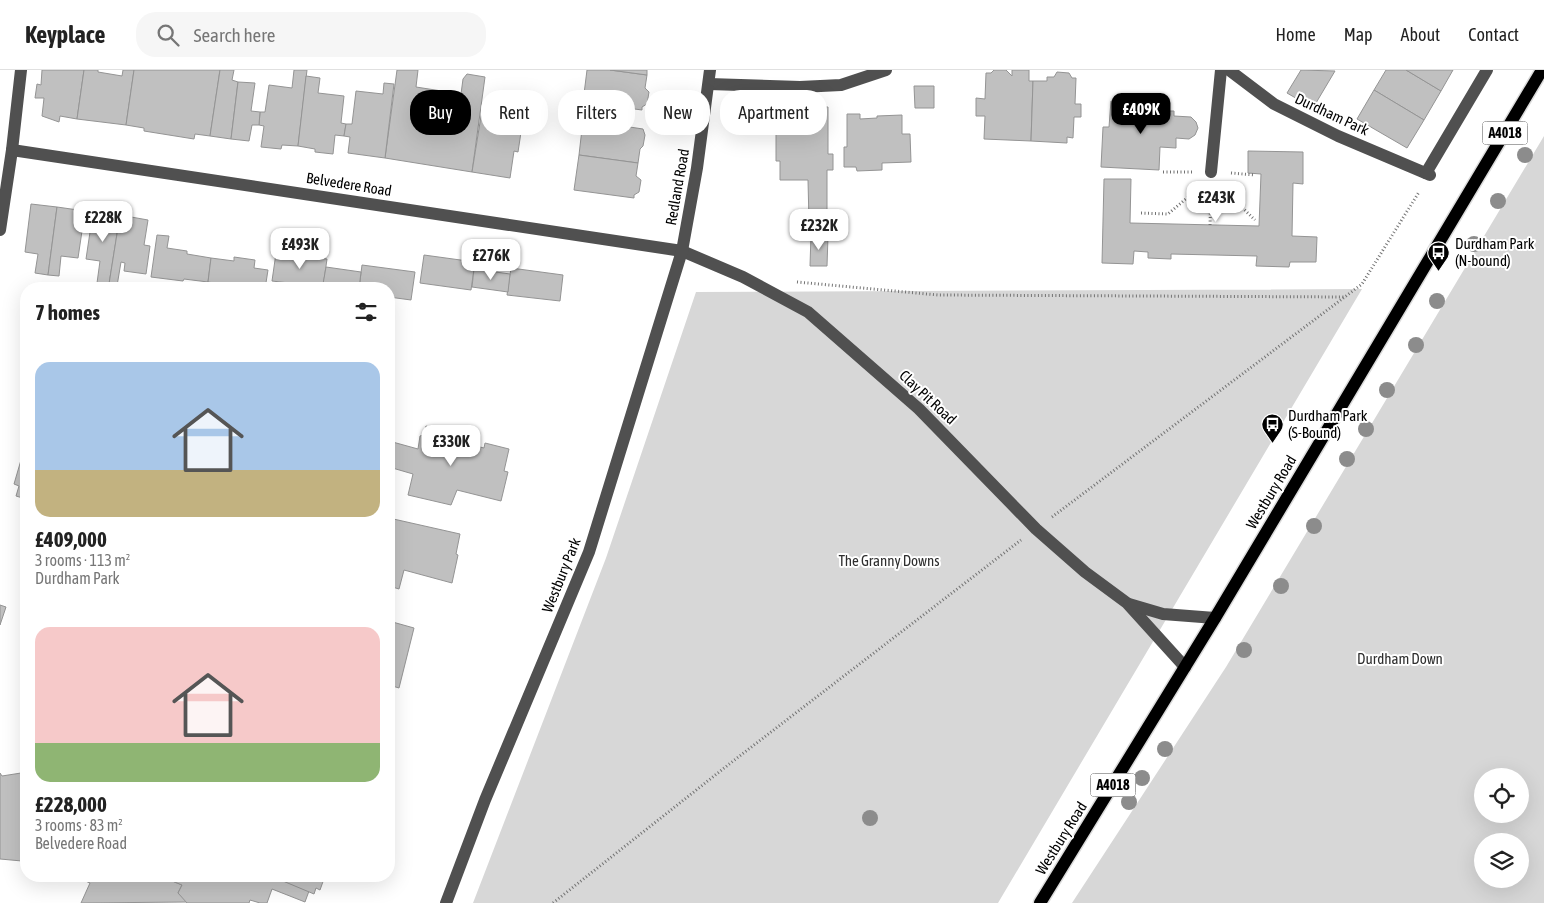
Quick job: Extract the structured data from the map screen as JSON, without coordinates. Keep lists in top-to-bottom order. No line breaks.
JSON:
{"streets":{"main road":["A4018","Westbury Road"],"street":["Durdham Park","Belvedere Road","Redland Road","Clay Pit Road","Westbury Park"]},"crossings":[["Belvedere Road","Redland Road"],["Belvedere Road","Clay Pit Road"],["Belvedere Road","Westbury Park"],["Redland Road","Clay Pit Road"],["Redland Road","Westbury Park"],["Clay Pit Road","Westbury Road"],["Clay Pit Road","Westbury Park"]],"parks":["The Granny Downs","Durdham Down"],"places":{"bus stop":["Durdham Park (N-bound)","Durdham Park (S-Bound)"]},"page":{"header":"Keyplace","search":"Search here","nav":["Home","Map","About","Contact"],"chip":["Buy","Rent","Filters","New","Apartment"],"price":["£409K","£243K","£228K","£232K","£493K","£276K","£330K"],"heading":"7 homes","list":[{"name":"£409,000","note":"3 rooms · 113 m² · Durdham Park"},{"name":"£228,000","note":"3 rooms · 83 m² · Belvedere Road"}]}}
